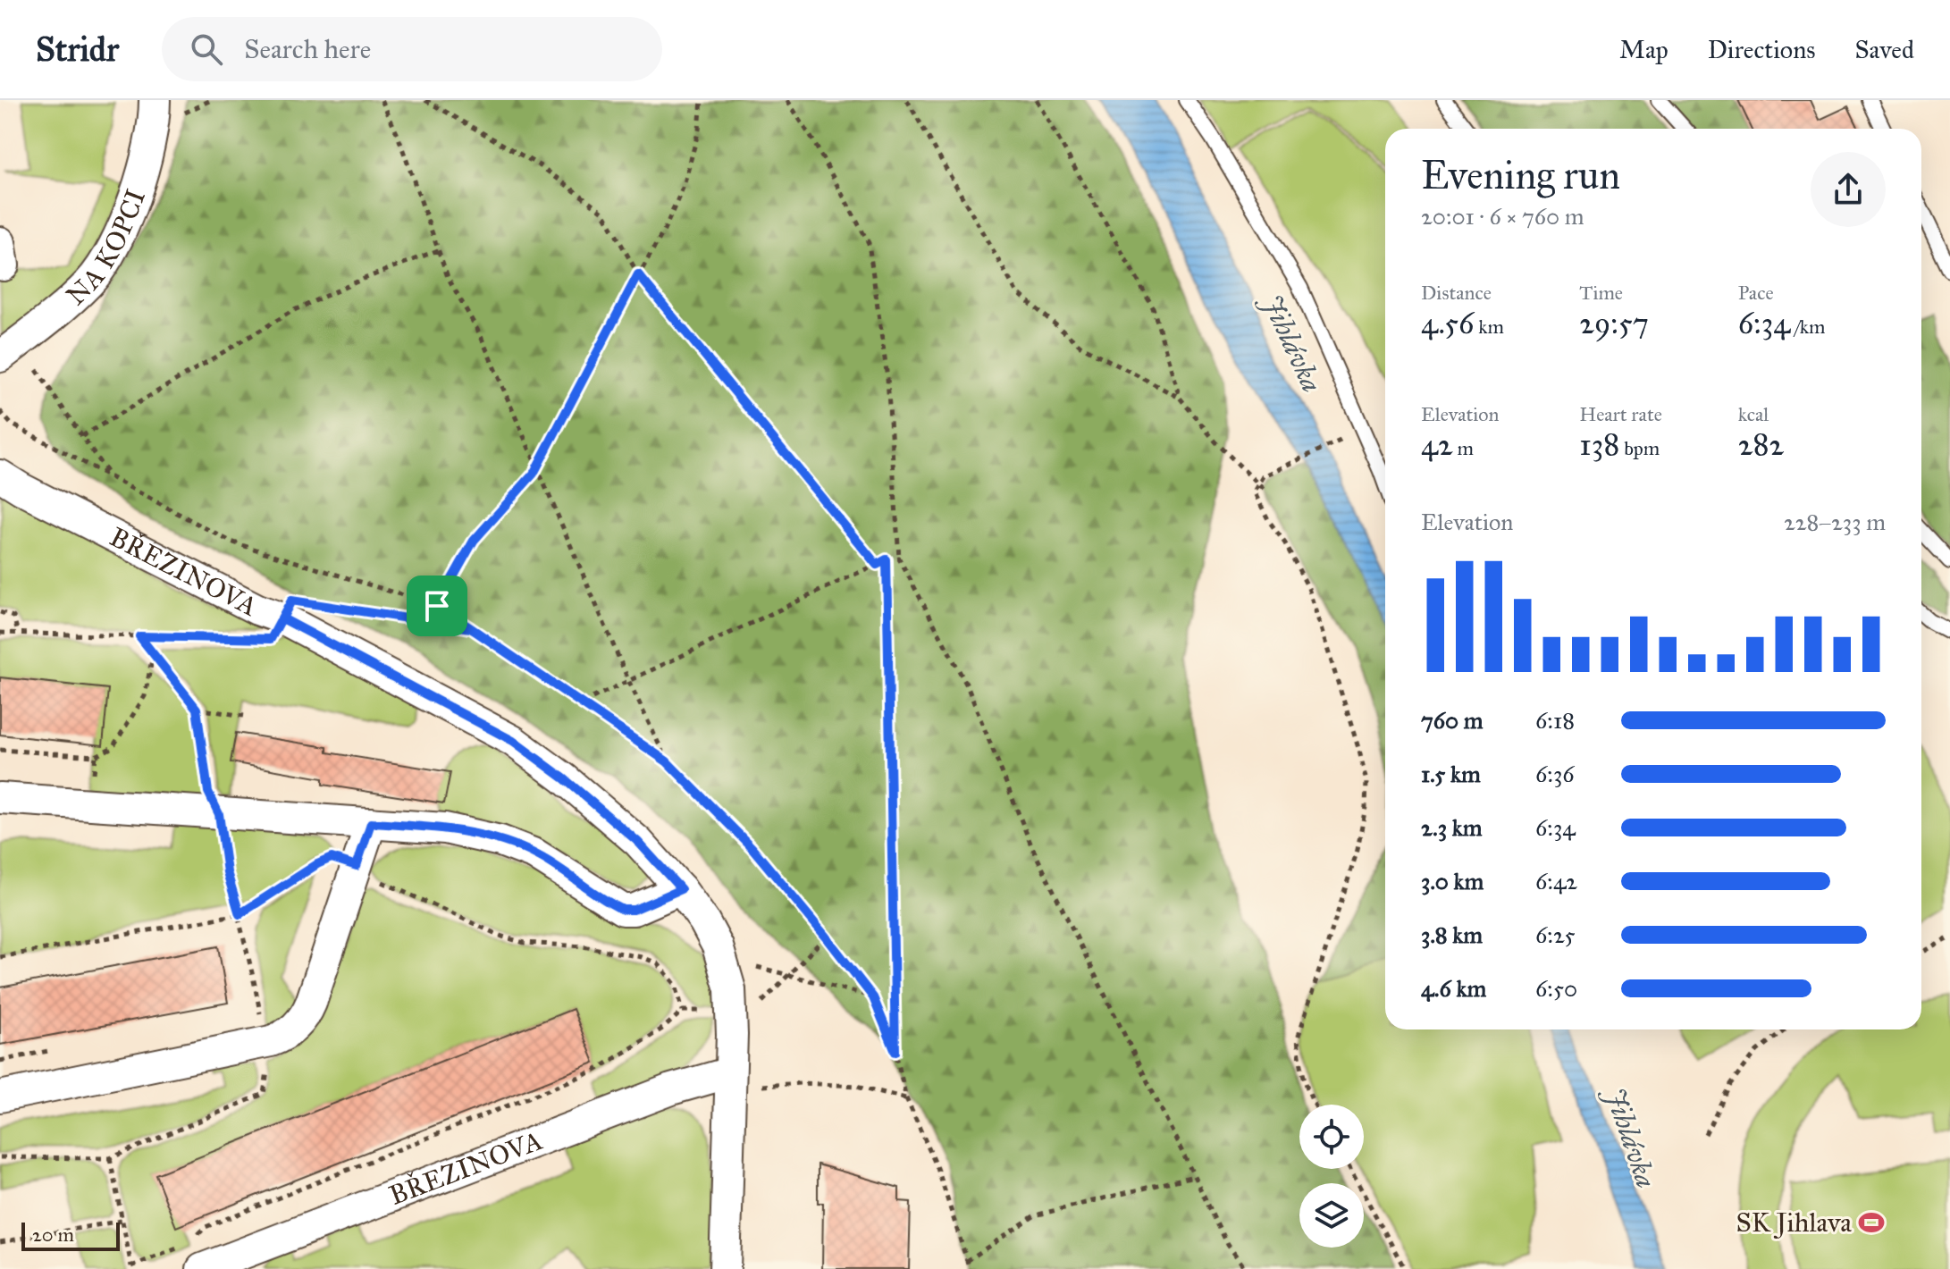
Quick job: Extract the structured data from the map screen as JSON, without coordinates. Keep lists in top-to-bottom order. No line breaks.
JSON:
{"streets":{"street":["NA KOPCI","BŘEZINOVA"]},"water":["Jihlávka"],"places":{"sports":["SK Jihlava"]},"scale_bar":"20 m","page":{"header":"Stridr","search":"Search here","nav":["Map","Directions","Saved"],"heading":["Evening run","20:01 · 6 × 760 m"],"stats":[["Distance","4.56 km"],["Time","29:57"],["Pace","6:34 /km"],["Elevation","42 m"],["Heart rate","138 bpm"],["kcal","282"]],"chart":["Elevation","228–233 m"],"list":[{"name":"760 m","note":"6:18"},{"name":"1.5 km","note":"6:36"},{"name":"2.3 km","note":"6:34"},{"name":"3.0 km","note":"6:42"},{"name":"3.8 km","note":"6:25"},{"name":"4.6 km","note":"6:50"}],"scale":"20 m"}}
